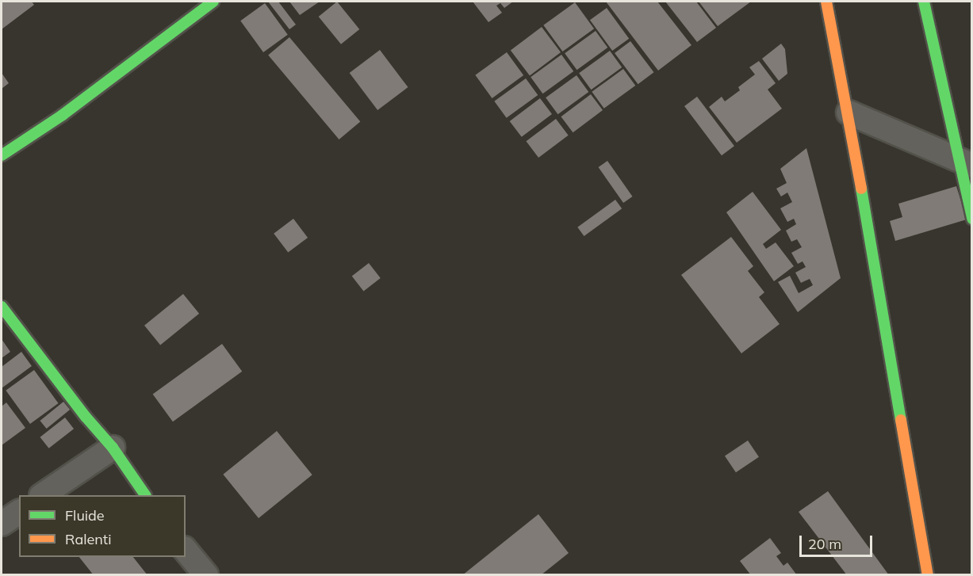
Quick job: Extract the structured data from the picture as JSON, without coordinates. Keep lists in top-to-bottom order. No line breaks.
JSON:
{"legend":["Fluide","Ralenti"],"scale_bar":"20 m"}
